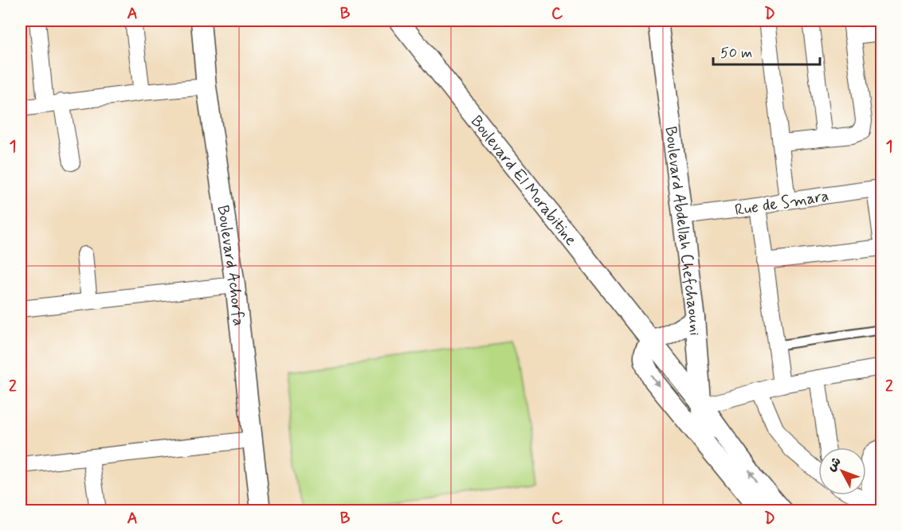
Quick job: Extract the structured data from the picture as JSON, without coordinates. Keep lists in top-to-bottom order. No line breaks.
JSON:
{"streets":{"street":["Boulevard El Morabitine","Rue de Smara","Boulevard Abdellah Chefchaouni","Boulevard Achorfa"]},"crossings":[["Boulevard El Morabitine","Boulevard Abdellah Chefchaouni"],["Rue de Smara","Boulevard Abdellah Chefchaouni"]],"scale_bar":"50 m","north":"top left","grid":{"columns":["A","B","C","D"],"rows":["1","2"]}}
